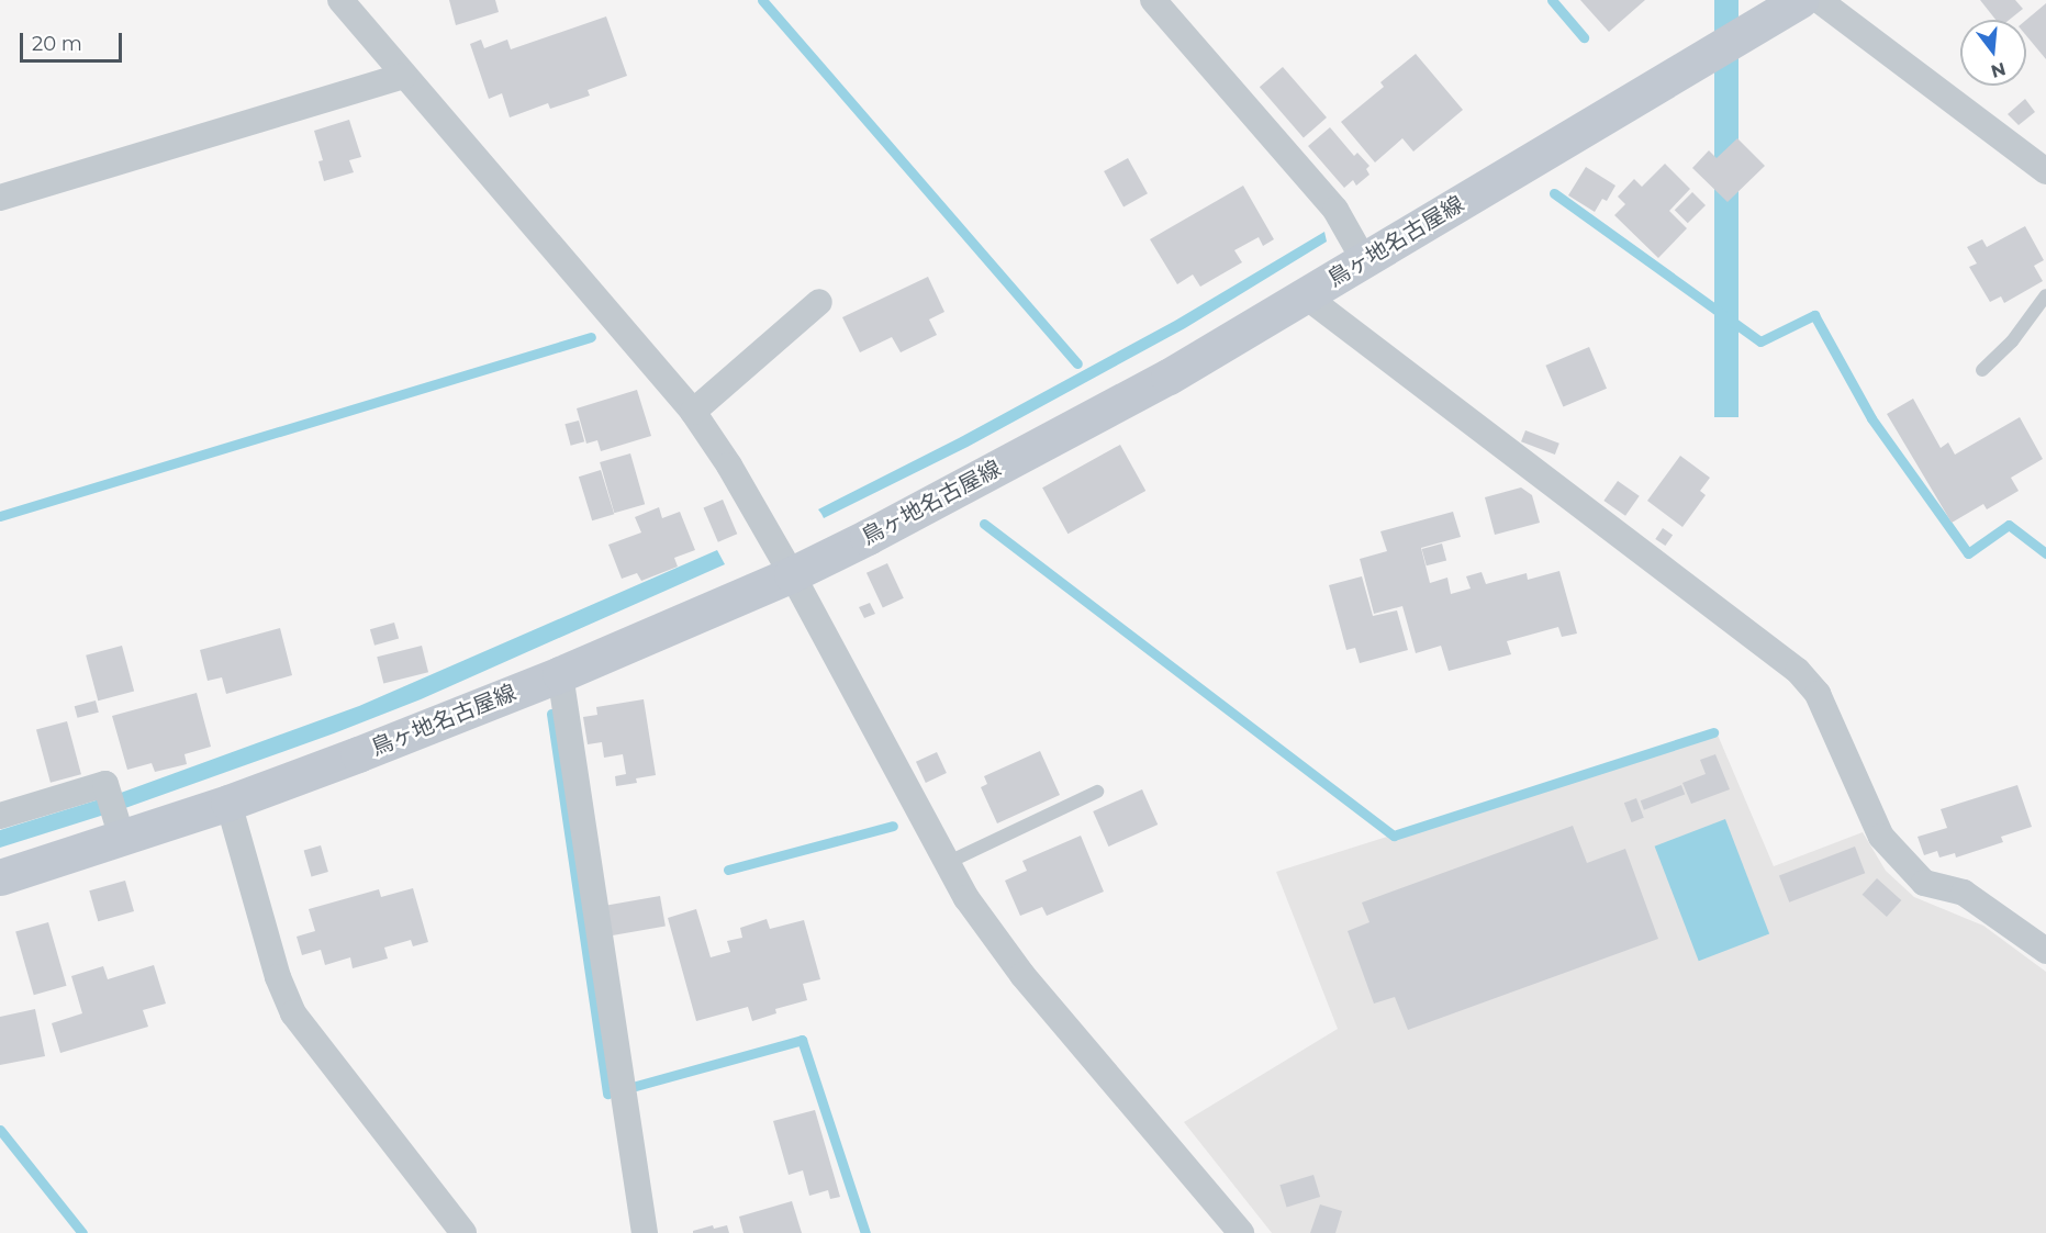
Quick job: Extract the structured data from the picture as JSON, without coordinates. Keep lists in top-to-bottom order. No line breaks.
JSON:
{"streets":{"main road":["鳥ヶ地名古屋線"]},"scale_bar":"20 m","north":"bottom"}
